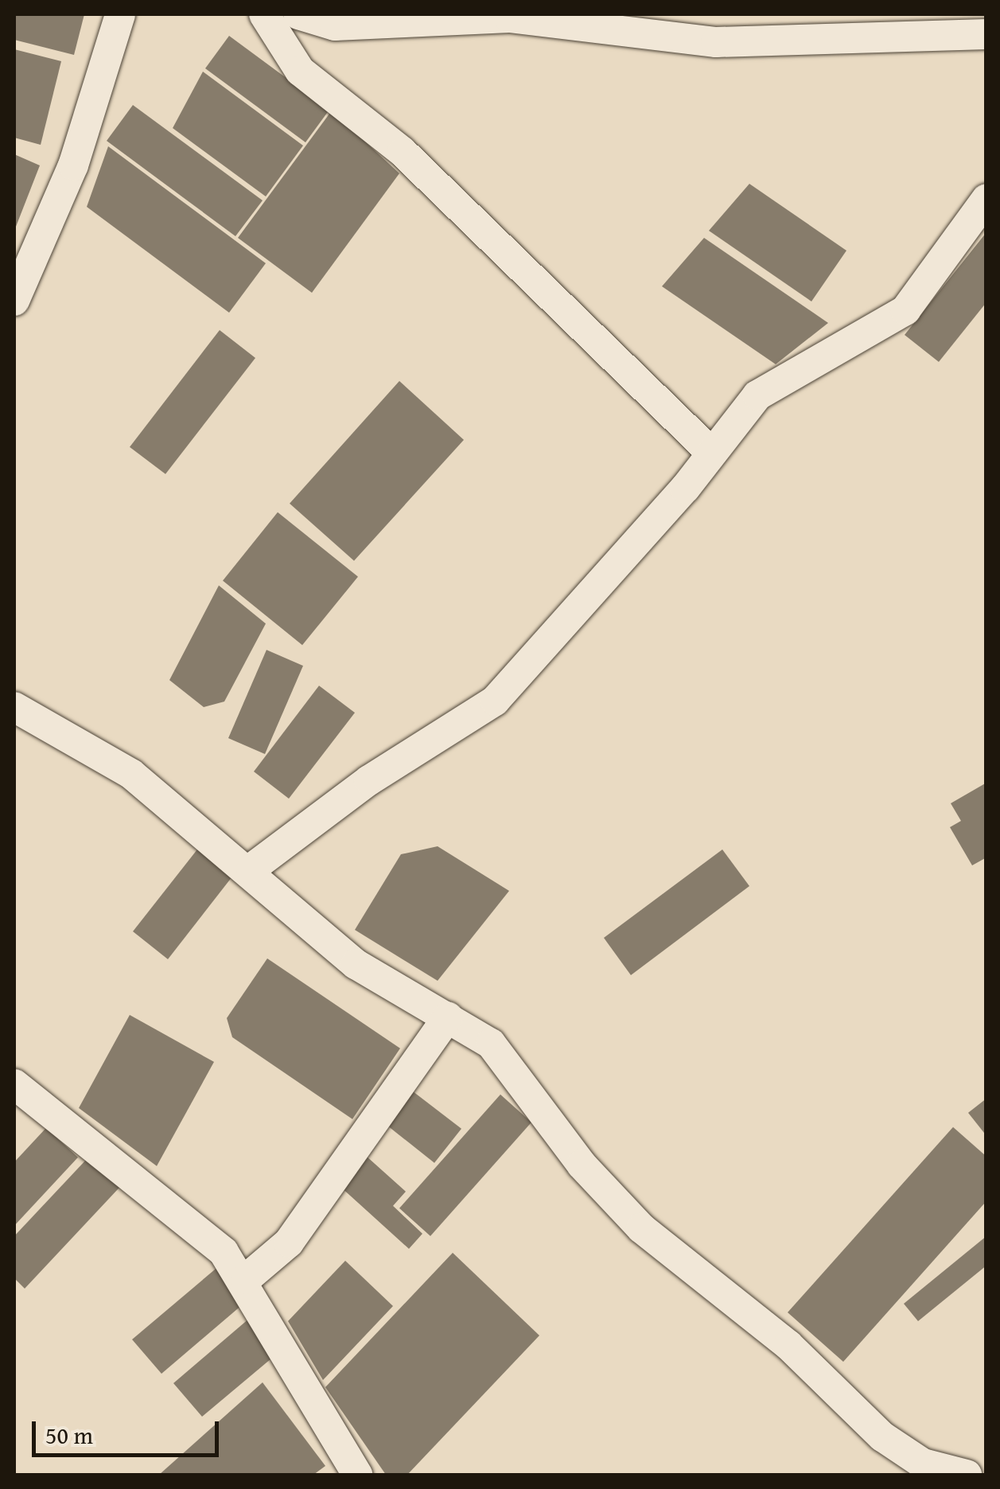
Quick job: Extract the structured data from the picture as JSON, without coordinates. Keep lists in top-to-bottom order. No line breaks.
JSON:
{"scale_bar":"50 m"}
